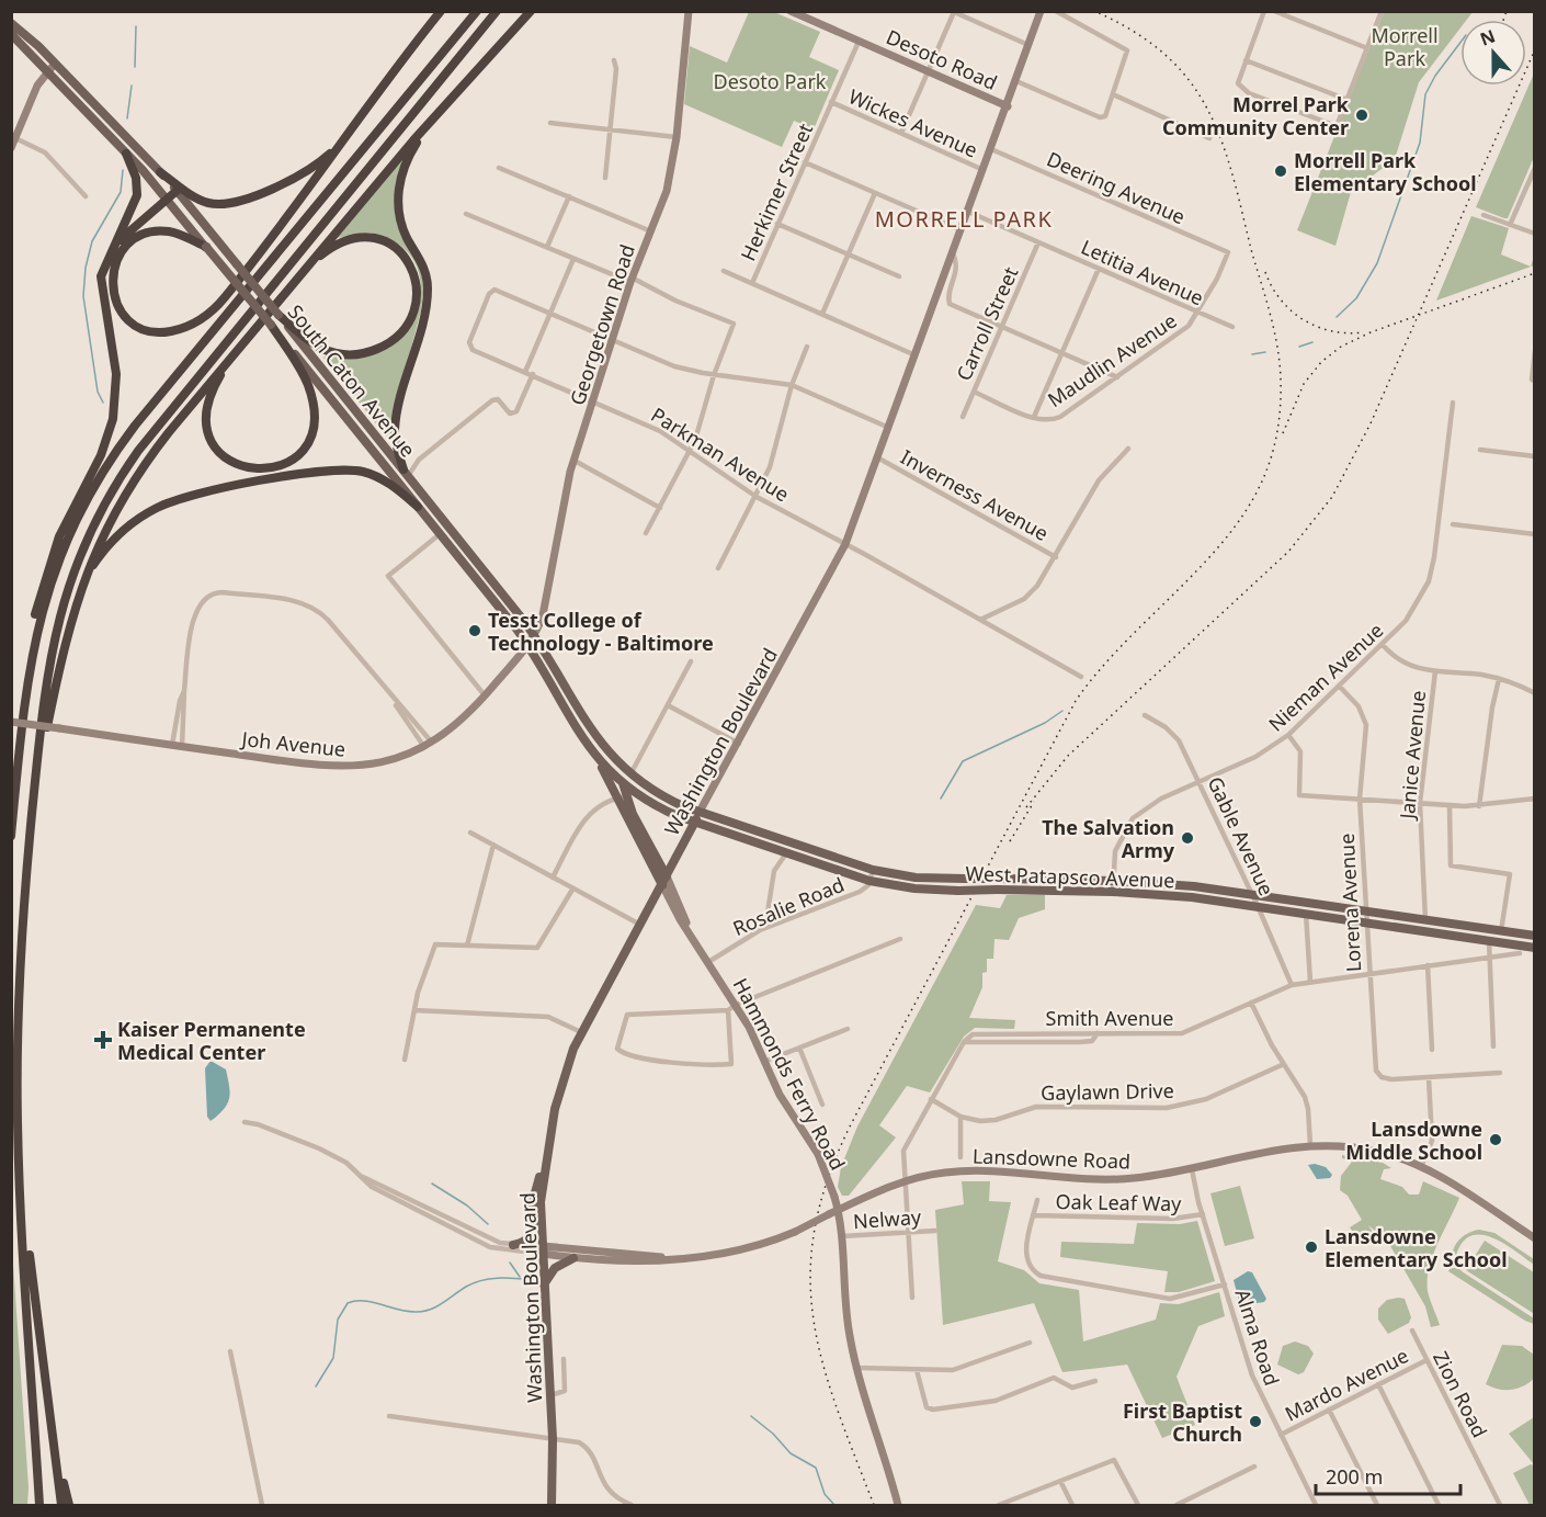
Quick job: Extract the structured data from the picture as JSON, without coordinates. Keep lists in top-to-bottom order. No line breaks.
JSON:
{"streets":{"main road":["South Caton Avenue","Washington Boulevard","West Patapsco Avenue"],"street":["Desoto Road","Wickes Avenue","Deering Avenue","Herkimer Street","Letitia Avenue","Carroll Street","Georgetown Road","Maudlin Avenue","Parkman Avenue","Inverness Avenue","Nieman Avenue","Joh Avenue","Janice Avenue","Gable Avenue","Lorena Avenue","Rosalie Road","Smith Avenue","Hammonds Ferry Road","Gaylawn Drive","Lansdowne Road","Oak Leaf Way","Nelway","Alma Road","Mardo Avenue","Zion Road"]},"crossings":[["Desoto Road","Herkimer Street"],["Desoto Road","Washington Boulevard"],["Wickes Avenue","Herkimer Street"],["Wickes Avenue","Washington Boulevard"],["Deering Avenue","Maudlin Avenue"],["Deering Avenue","Washington Boulevard"],["Letitia Avenue","Carroll Street"],["Letitia Avenue","Maudlin Avenue"],["Letitia Avenue","Washington Boulevard"],["Carroll Street","Maudlin Avenue"],["Georgetown Road","South Caton Avenue"],["Georgetown Road","Parkman Avenue"],["Georgetown Road","Inverness Avenue"],["Georgetown Road","Joh Avenue"],["South Caton Avenue","Washington Boulevard"],["South Caton Avenue","Joh Avenue"],["South Caton Avenue","West Patapsco Avenue"],["South Caton Avenue","Hammonds Ferry Road"],["Parkman Avenue","Inverness Avenue"],["Parkman Avenue","Washington Boulevard"],["Inverness Avenue","Washington Boulevard"],["Nieman Avenue","Gable Avenue"],["Nieman Avenue","West Patapsco Avenue"],["Nieman Avenue","Lorena Avenue"],["Washington Boulevard","West Patapsco Avenue"],["Washington Boulevard","Hammonds Ferry Road"],["Washington Boulevard","Lansdowne Road"],["Janice Avenue","West Patapsco Avenue"],["Gable Avenue","West Patapsco Avenue"],["Gable Avenue","Smith Avenue"],["West Patapsco Avenue","Lorena Avenue"],["West Patapsco Avenue","Rosalie Road"],["Lorena Avenue","Smith Avenue"],["Rosalie Road","Hammonds Ferry Road"],["Hammonds Ferry Road","Lansdowne Road"],["Hammonds Ferry Road","Nelway"],["Lansdowne Road","Alma Road"],["Oak Leaf Way","Alma Road"],["Alma Road","Mardo Avenue"],["Mardo Avenue","Zion Road"]],"districts":["MORRELL PARK"],"parks":["Morrell Park","Desoto Park"],"places":{"other":["Morrel Park Community Center","Morrell Park Elementary School","Tesst College of Technology - Baltimore","The Salvation Army","Lansdowne Middle School","Lansdowne Elementary School","First Baptist Church"],"health":["Kaiser Permanente Medical Center"]},"scale_bar":"200 m","north":"top"}
